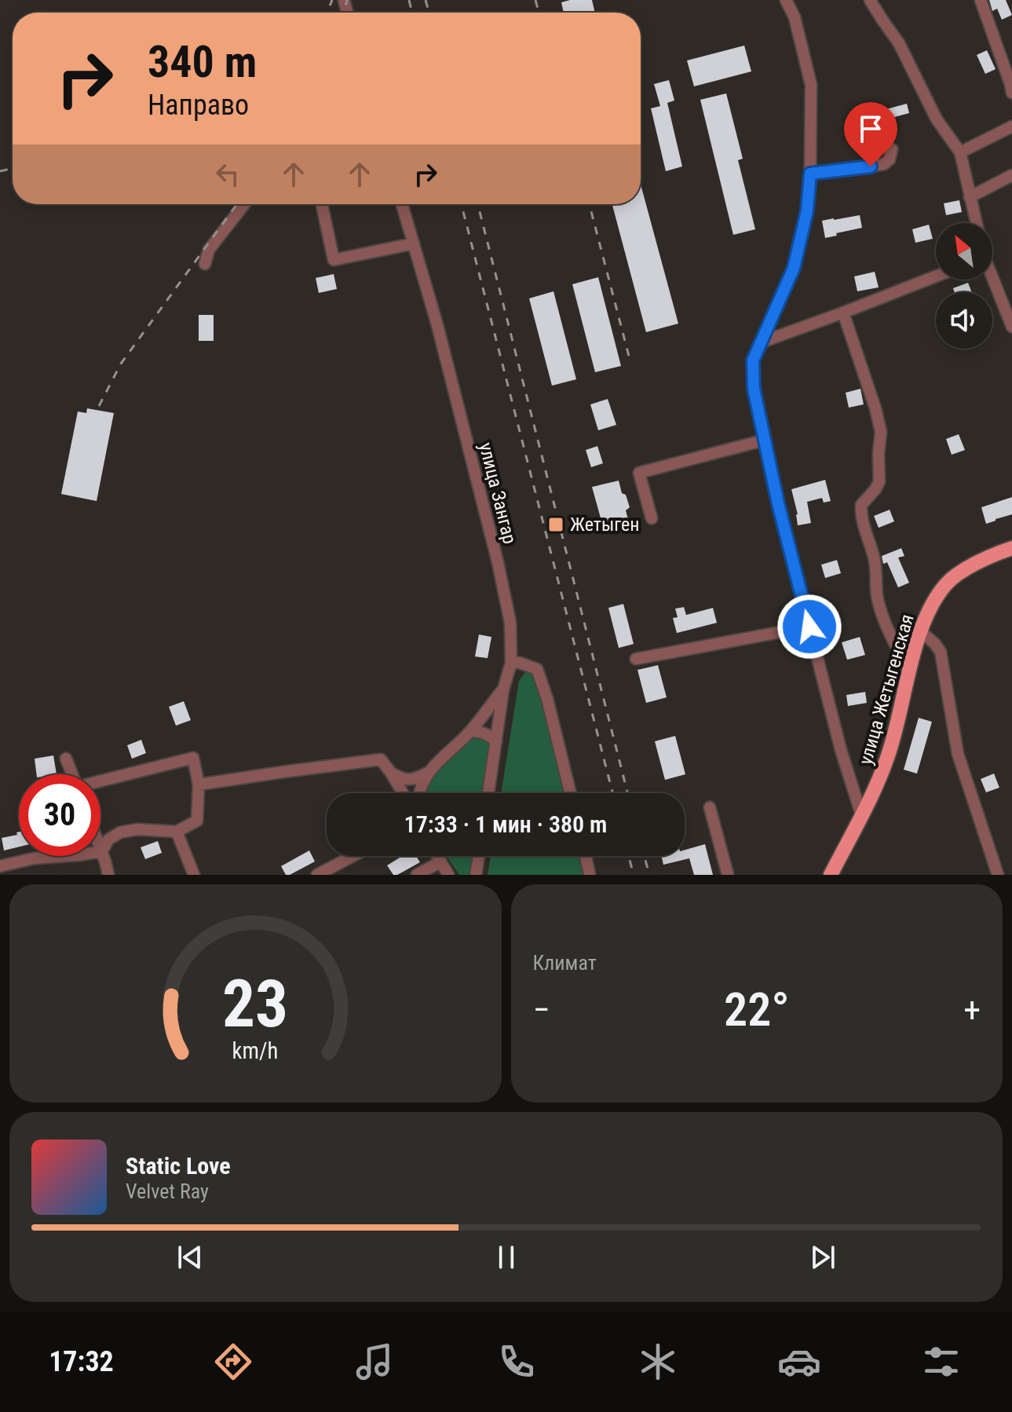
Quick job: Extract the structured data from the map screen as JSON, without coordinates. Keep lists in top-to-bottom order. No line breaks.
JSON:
{"streets":{"main road":["улица Жетыгенская"],"street":["улица Зангар"]},"places":{"transit":["Жетыген"]},"north":"top left","page":{"turn":["340 m","Направо"],"limit":"30","trip":"17:33 · 1 мин · 380 m","tile":"Климат","heat":["−","22°","+"],"song":["Static Love","Velvet Ray"],"tabs":"17:32","gauge":["23","km/h"]}}
